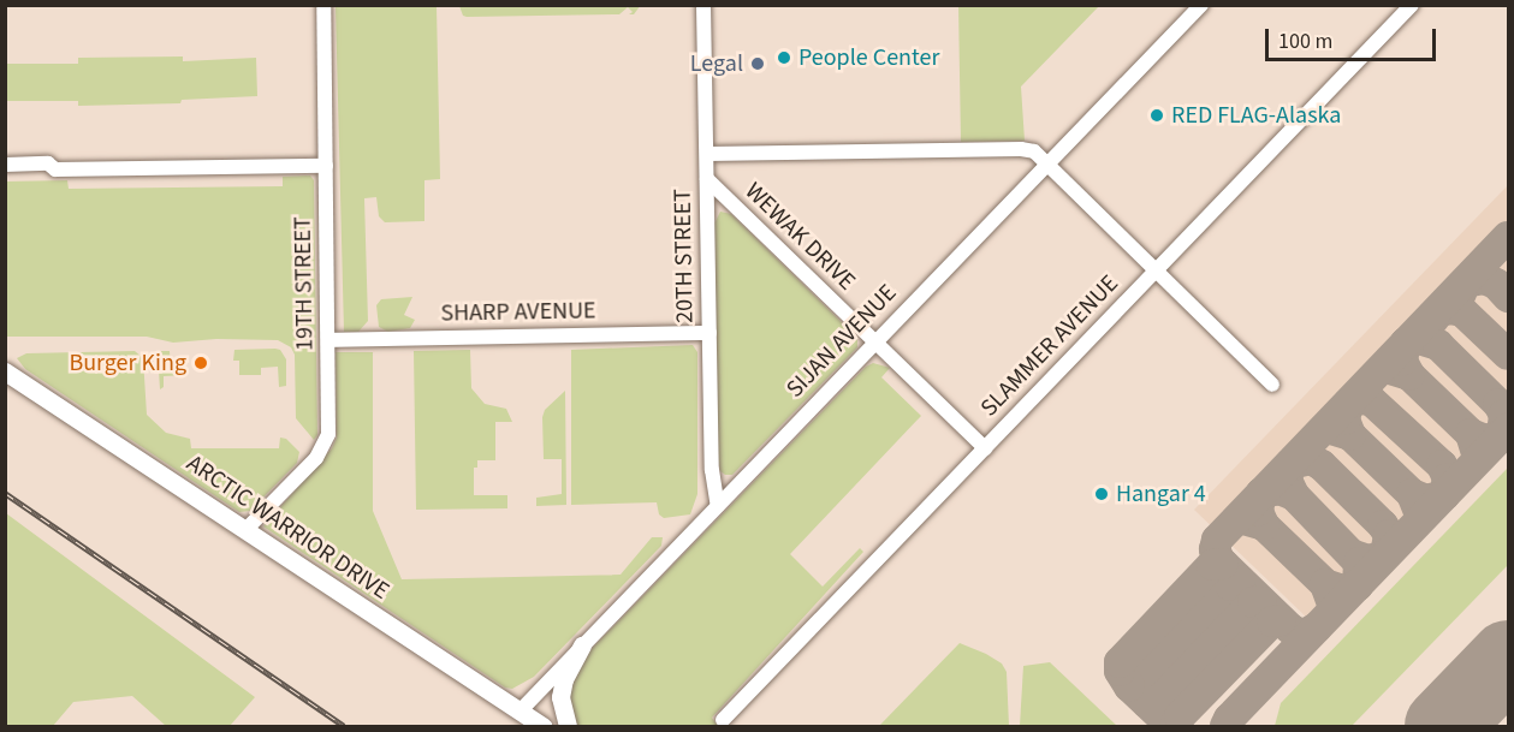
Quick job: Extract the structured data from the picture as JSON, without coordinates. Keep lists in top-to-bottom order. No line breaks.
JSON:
{"streets":{"main road":["ARCTIC WARRIOR DRIVE"],"street":["WEWAK DRIVE","20TH STREET","19TH STREET","SHARP AVENUE","SIJAN AVENUE","SLAMMER AVENUE"]},"crossings":[["WEWAK DRIVE","20TH STREET"],["WEWAK DRIVE","SIJAN AVENUE"],["WEWAK DRIVE","SLAMMER AVENUE"],["20TH STREET","SHARP AVENUE"],["20TH STREET","SIJAN AVENUE"],["19TH STREET","SHARP AVENUE"],["19TH STREET","ARCTIC WARRIOR DRIVE"],["SIJAN AVENUE","ARCTIC WARRIOR DRIVE"]],"places":["People Center","Legal","RED FLAG-Alaska","Burger King","Hangar 4"],"scale_bar":"100 m"}
